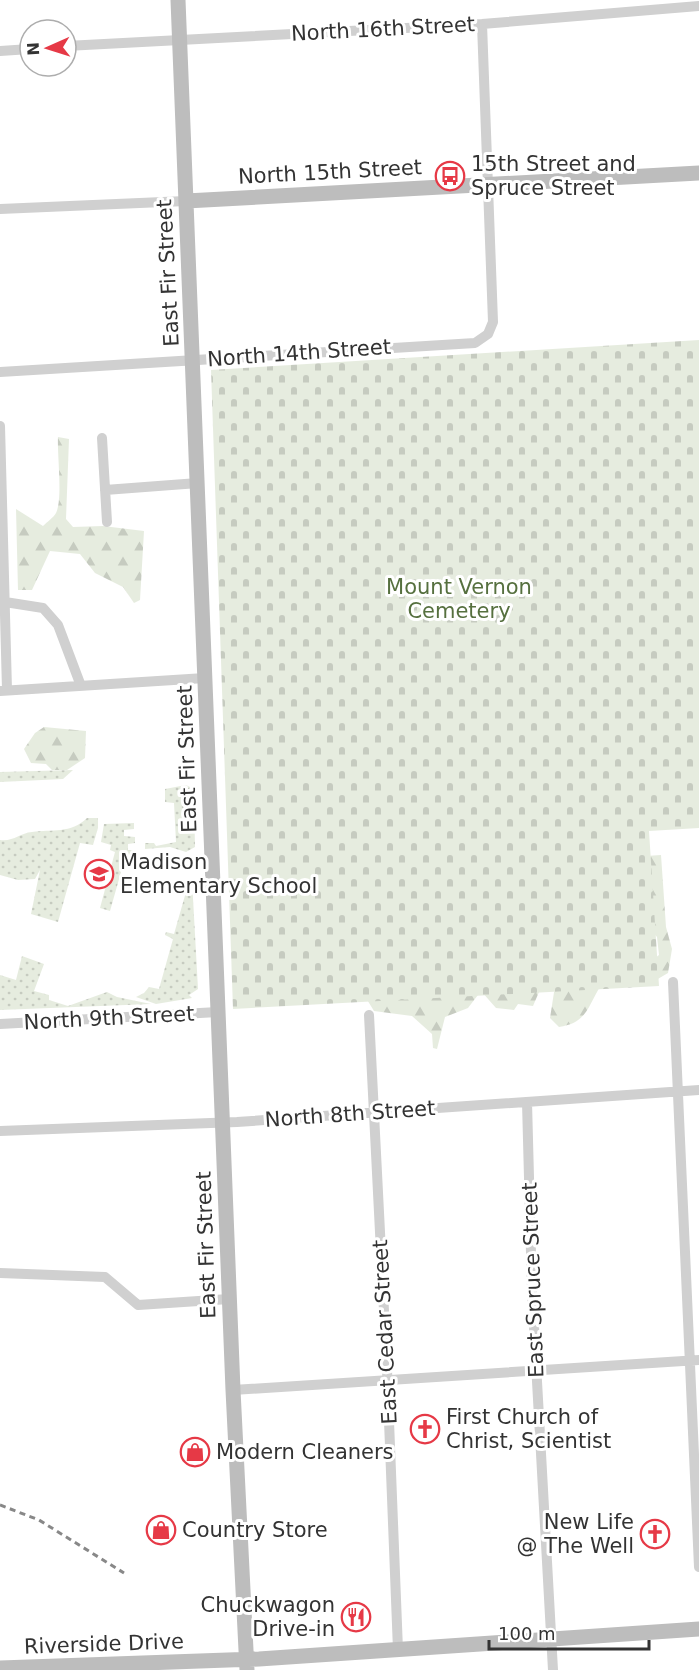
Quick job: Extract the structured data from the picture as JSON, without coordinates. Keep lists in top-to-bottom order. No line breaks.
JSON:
{"streets":{"street":["North 16th Street","North 15th Street","East Fir Street","North 14th Street","North 9th Street","North 8th Street","East Spruce Street","East Cedar Street","Riverside Drive"]},"crossings":[["North 16th Street","East Fir Street"],["North 15th Street","East Fir Street"],["North 15th Street","North 14th Street"],["East Fir Street","North 14th Street"],["East Fir Street","North 9th Street"],["East Fir Street","North 8th Street"],["East Fir Street","Riverside Drive"],["North 8th Street","East Spruce Street"],["North 8th Street","East Cedar Street"],["East Spruce Street","Riverside Drive"],["East Cedar Street","Riverside Drive"]],"parks":["Mount Vernon Cemetery"],"places":{"bus stop":["15th Street and Spruce Street"],"school or university":["Madison Elementary School"],"church":["First Church of Christ, Scientist","New Life @ The Well"],"shop":["Modern Cleaners","Country Store"],"restaurant":["Chuckwagon Drive-in"]},"scale_bar":"100 m","north":"left"}
